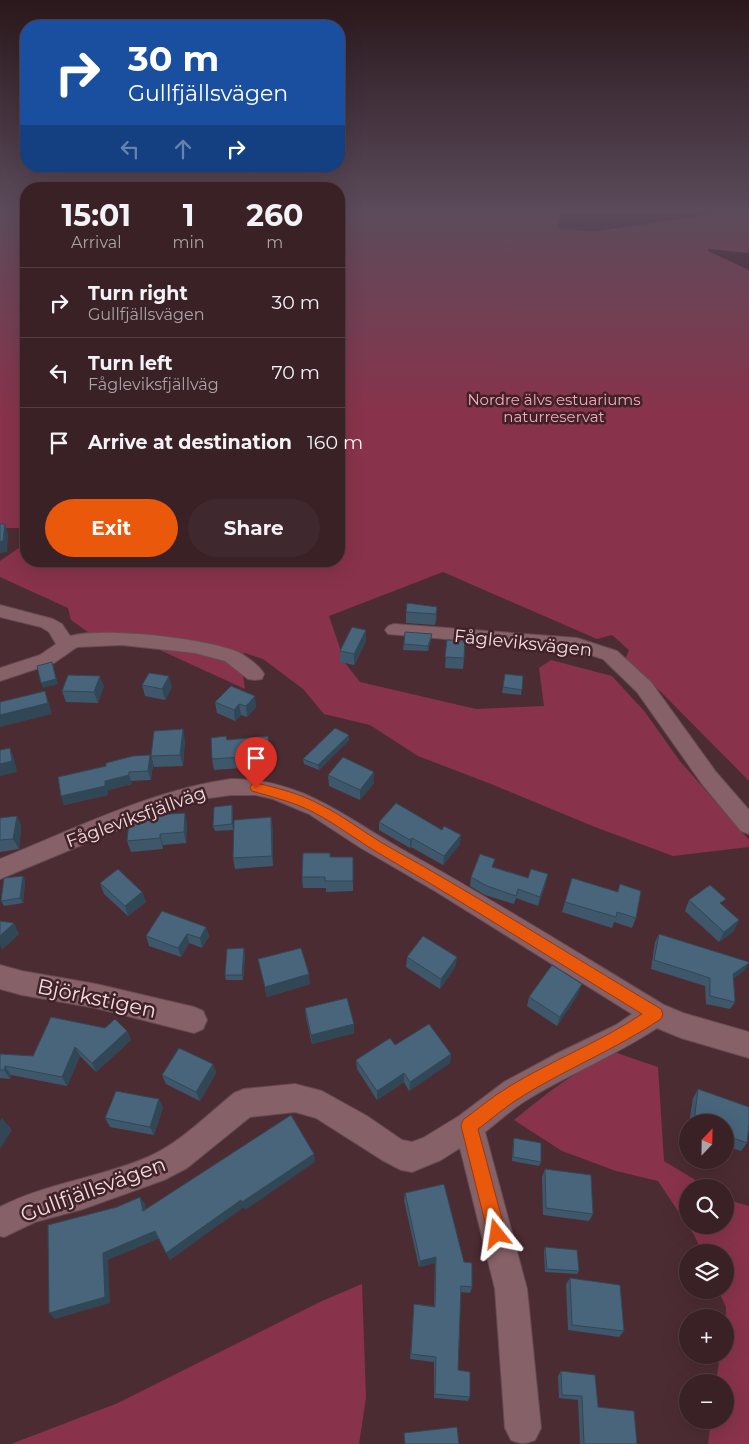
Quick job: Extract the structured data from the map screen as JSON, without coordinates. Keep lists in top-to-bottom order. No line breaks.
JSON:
{"streets":{"street":["Fågleviksvägen","Fågleviksfjällväg","Björkstigen","Gullfjällsvägen"]},"crossings":[["Fågleviksfjällväg","Gullfjällsvägen"]],"parks":["Nordre älvs estuariums naturreservat"],"north":"top","page":{"turn":["30 m","Gullfjällsvägen"],"eta":["15:01","Arrival","1","min","260","m"],"list":[{"name":"Turn right","note":"Gullfjällsvägen","value":"30 m"},{"name":"Turn left","note":"Fågleviksfjällväg","value":"70 m"},{"name":"Arrive at destination","value":"160 m"}],"buttons":["Exit","Share"],"map_buttons":["+","−"]}}
